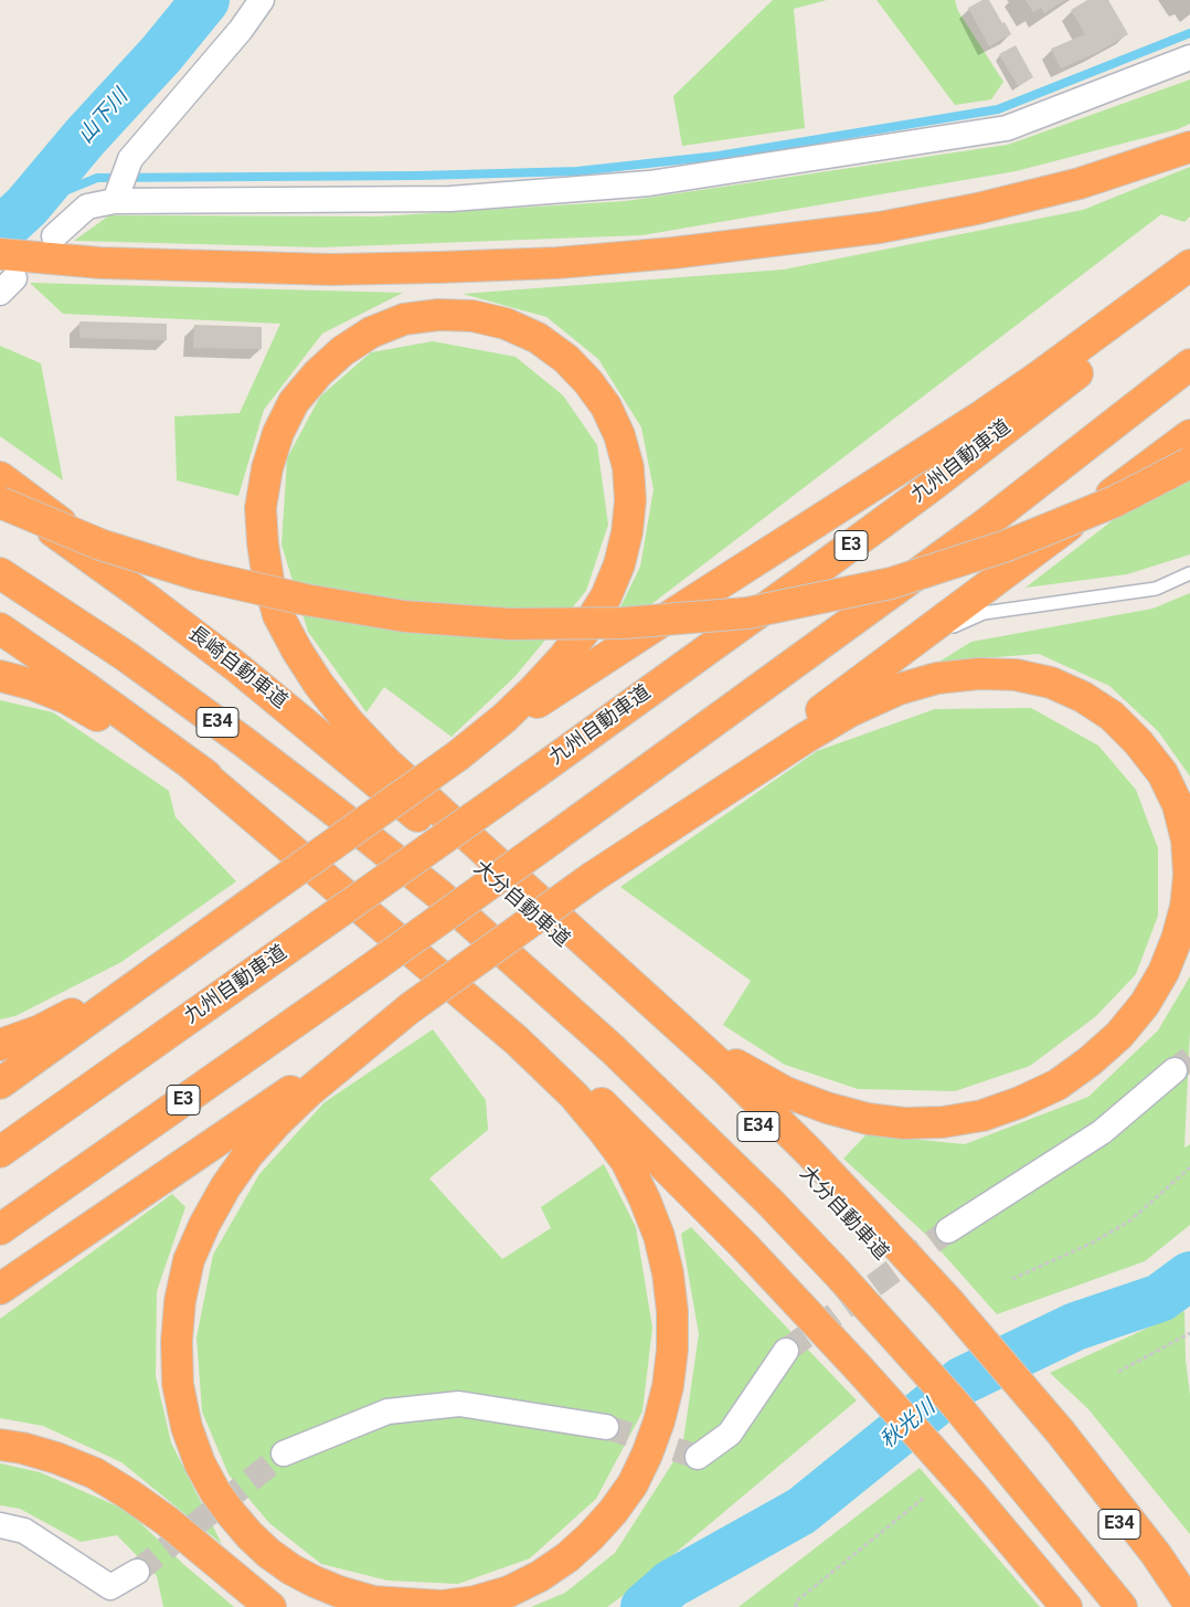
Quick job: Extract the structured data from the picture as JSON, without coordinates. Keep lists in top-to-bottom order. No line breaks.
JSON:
{"streets":{"highway":["九州自動車道","E3","長崎自動車道","E34","大分自動車道"]},"crossings":[["長崎自動車道","大分自動車道"]],"water":["山下川","秋光川"]}
